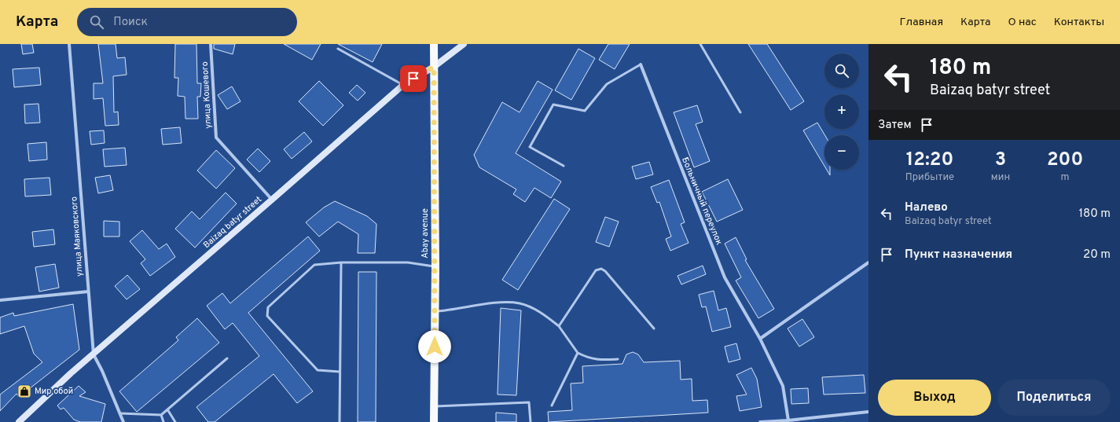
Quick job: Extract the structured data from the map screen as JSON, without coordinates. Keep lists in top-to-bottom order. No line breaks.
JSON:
{"streets":{"main road":["Baizaq batyr street","Abay avenue"],"street":["улица Кошевого","Больничный переулок","улица Маяковского"]},"crossings":[["улица Кошевого","Baizaq batyr street"],["Baizaq batyr street","Abay avenue"],["Baizaq batyr street","улица Маяковского"]],"places":{"shop":["Мир обой"]},"page":{"header":"Карта","search":"Поиск","nav":["Главная","Карта","О нас","Контакты"],"turn":["180 m","Baizaq batyr street"],"map_buttons":["+","−"],"then":"Затем","eta":["12:20","Прибытие","3","мин","200","m"],"list":[{"name":"Налево","note":"Baizaq batyr street","value":"180 m"},{"name":"Пункт назначения","value":"20 m"}],"buttons":["Выход","Поделиться"]}}
